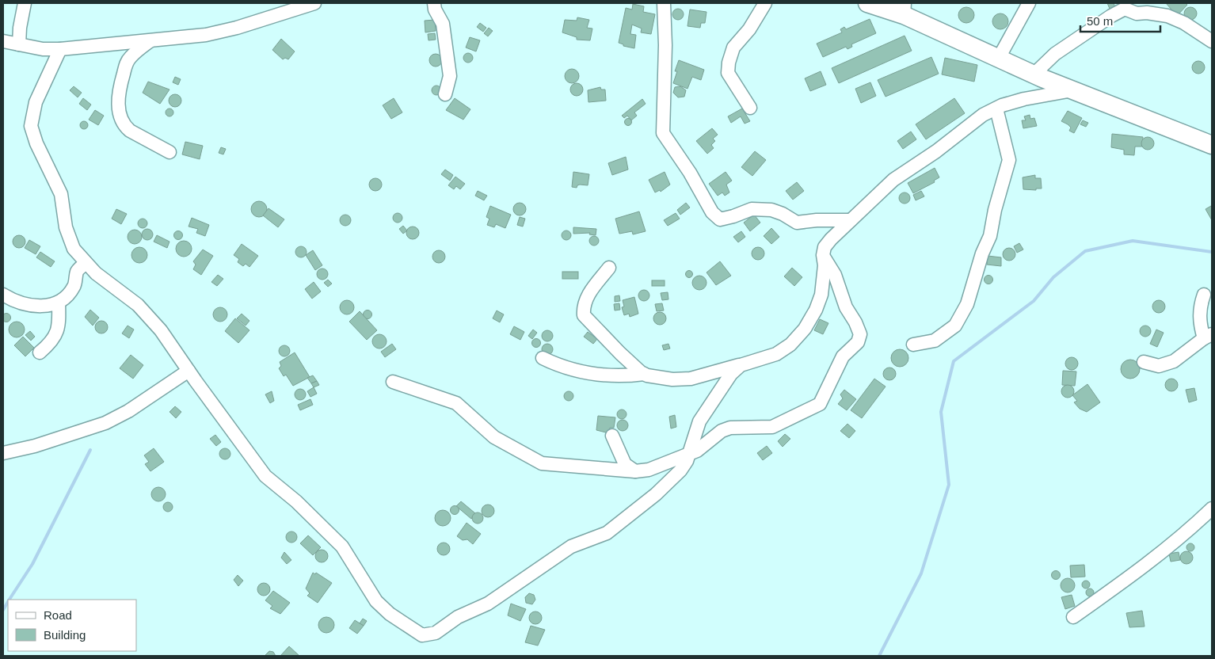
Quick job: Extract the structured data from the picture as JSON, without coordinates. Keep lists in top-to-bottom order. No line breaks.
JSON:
{"legend":["Road","Building"],"scale_bar":"50 m"}
